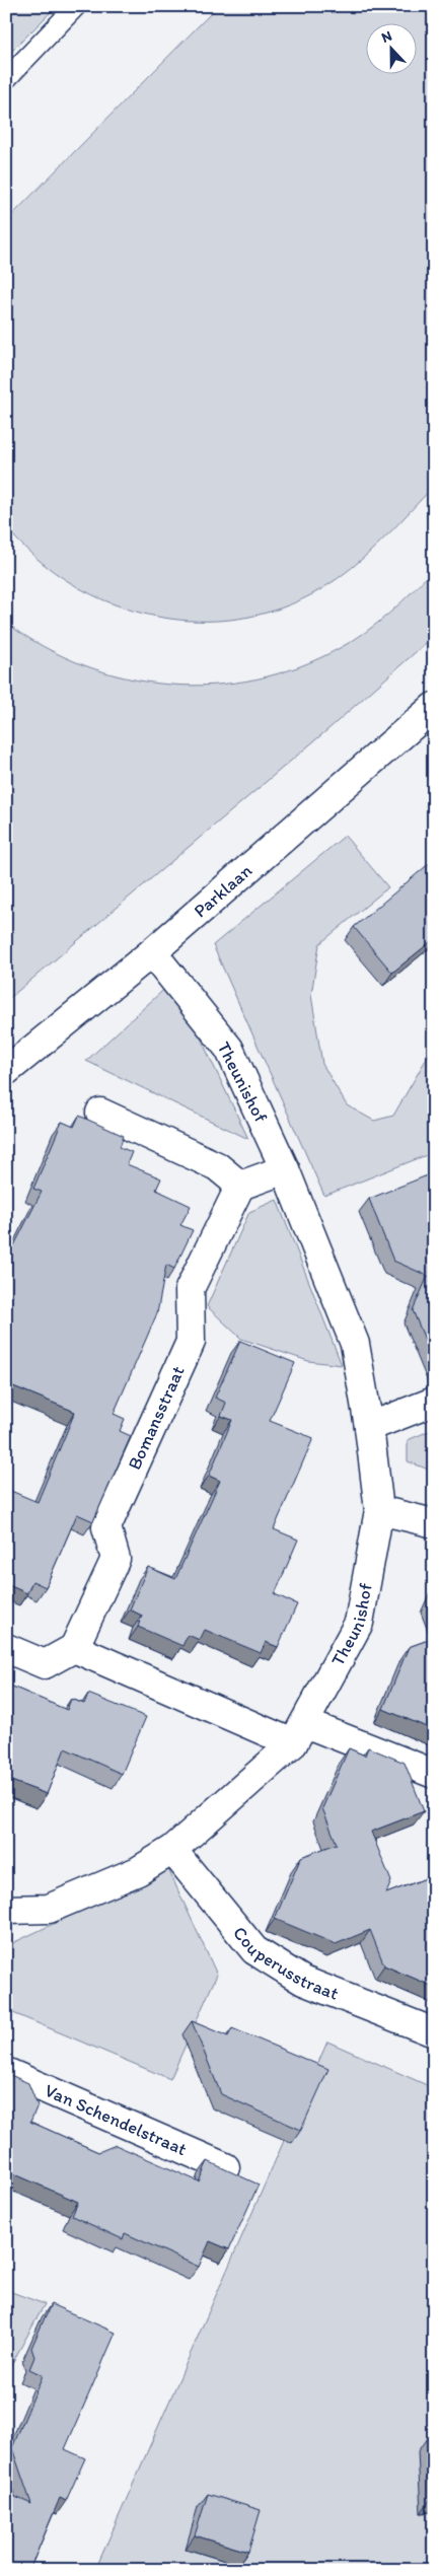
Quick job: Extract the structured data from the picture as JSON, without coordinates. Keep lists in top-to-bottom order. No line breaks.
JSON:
{"streets":{"street":["Parklaan","Theunishof","Bomansstraat","Couperusstraat","Van Schendelstraat"]},"crossings":[["Parklaan","Theunishof"],["Theunishof","Couperusstraat"]],"north":"top"}
